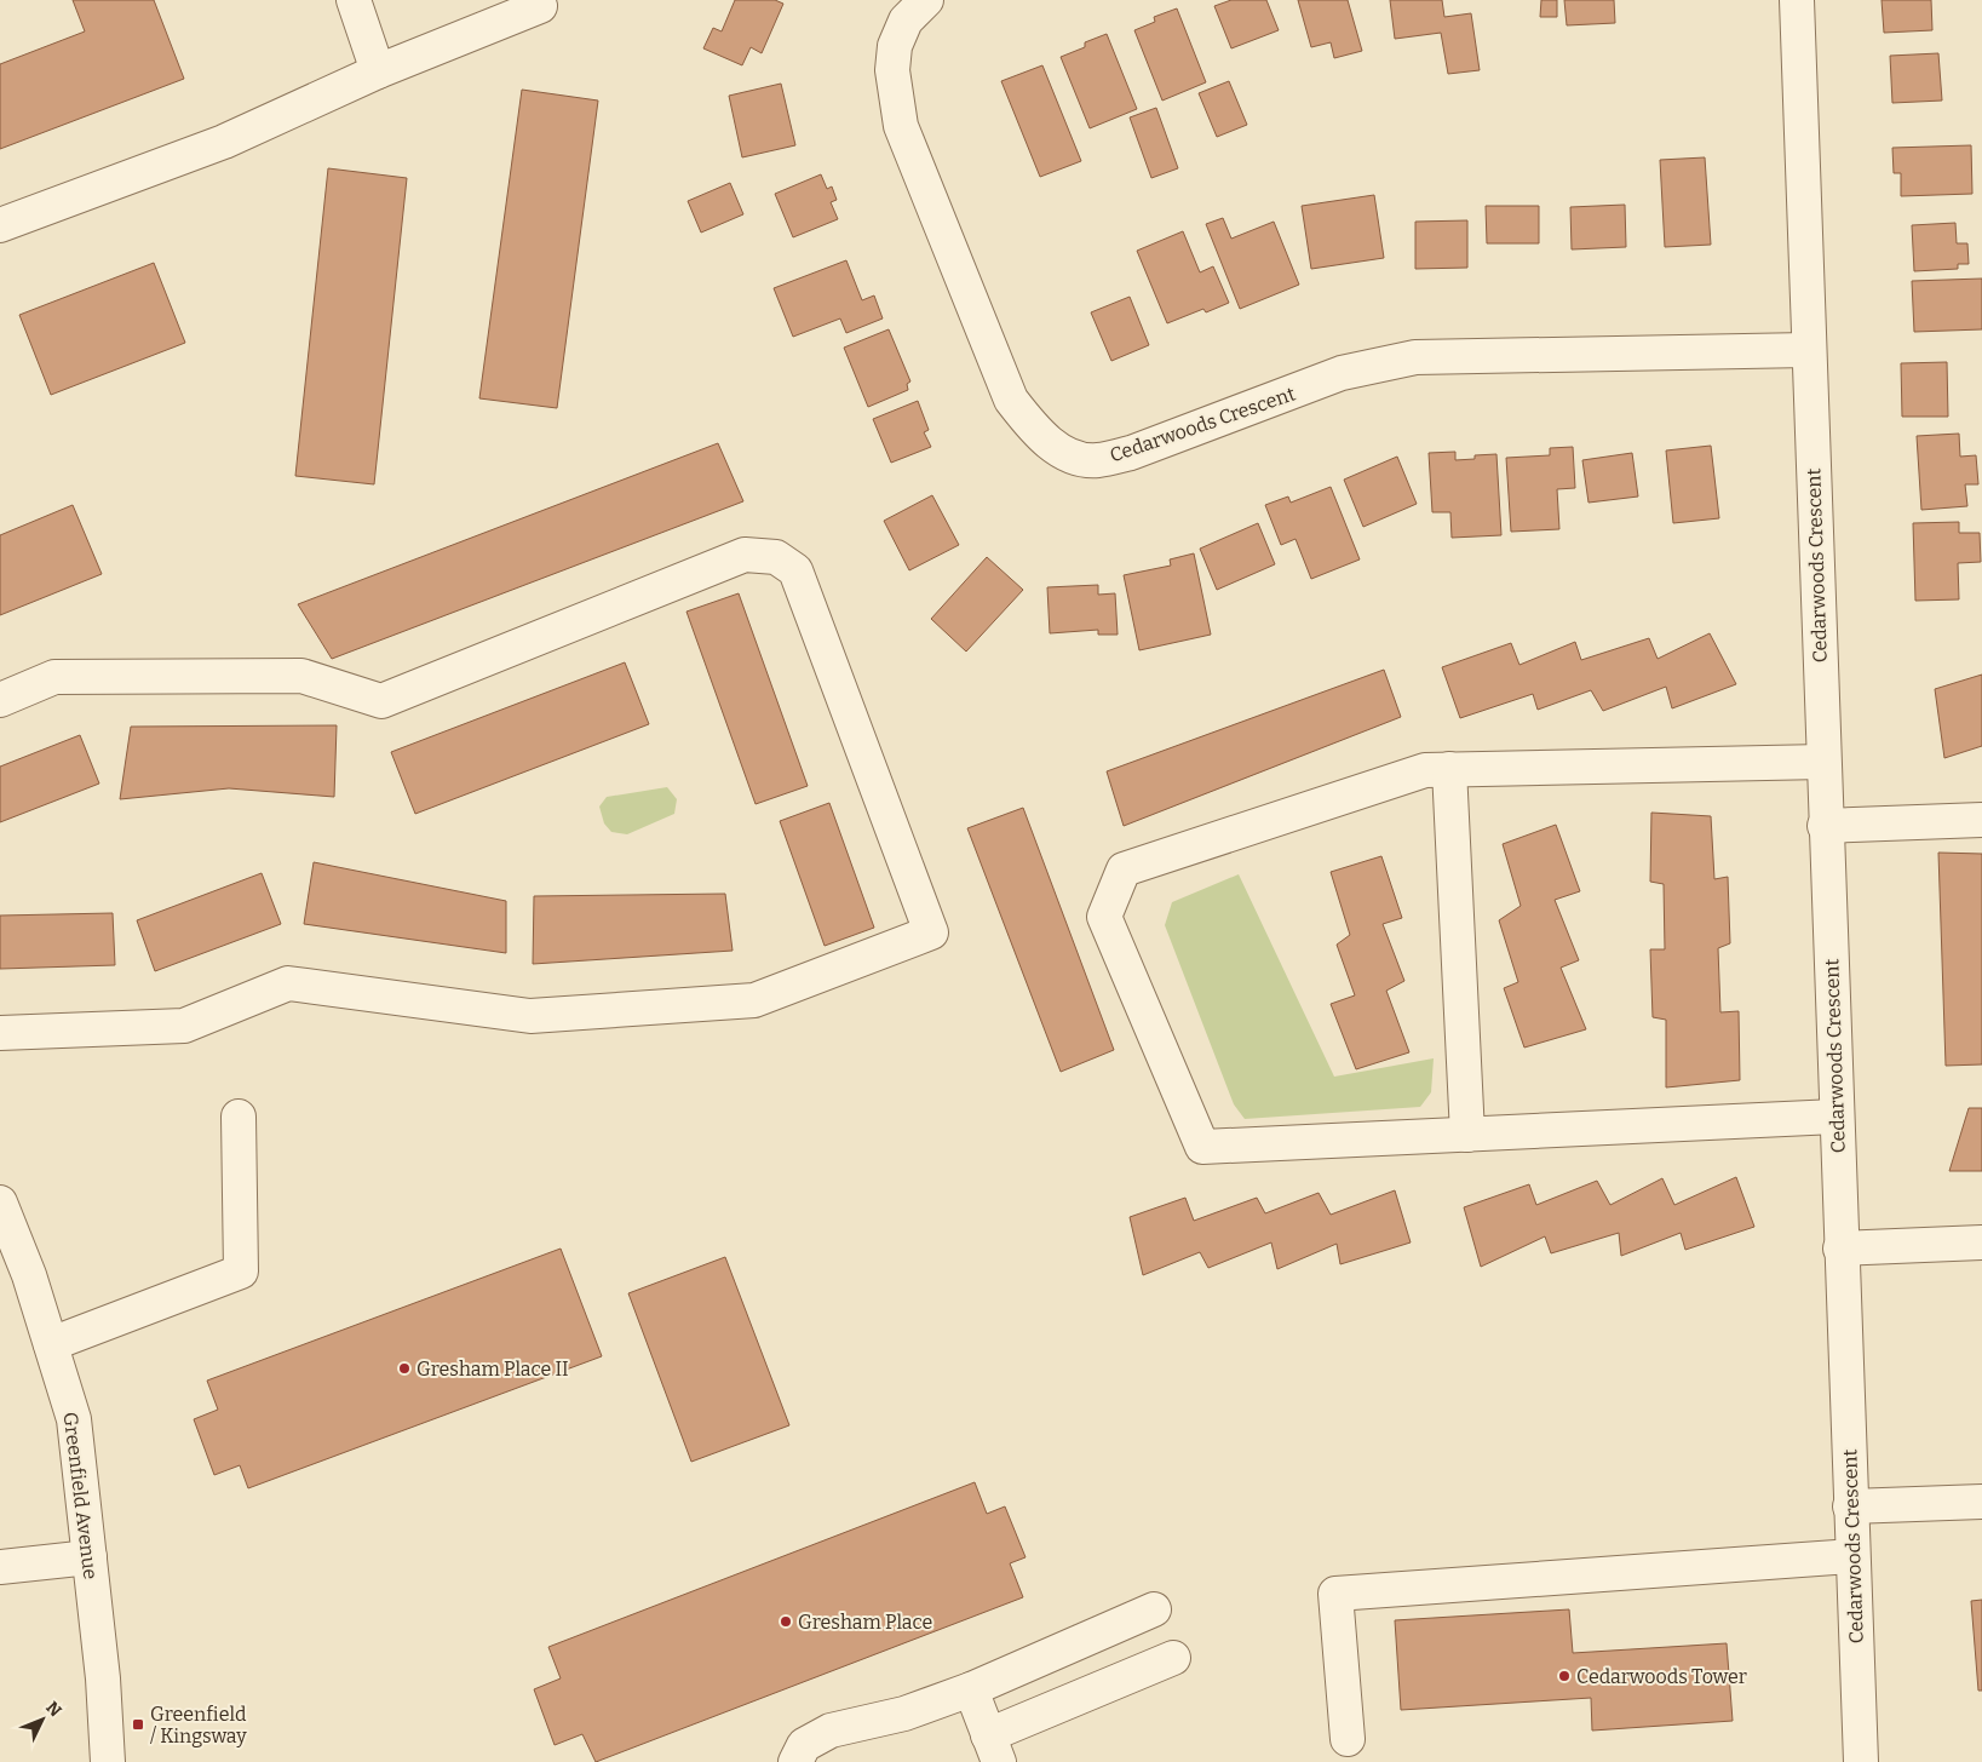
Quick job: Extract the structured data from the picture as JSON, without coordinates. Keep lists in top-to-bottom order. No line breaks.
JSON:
{"streets":{"street":["Cedarwoods Crescent","Greenfield Avenue"]},"places":{"other":["Gresham Place II","Gresham Place","Cedarwoods Tower"],"transit":["Greenfield / Kingsway"]},"north":"top right"}
